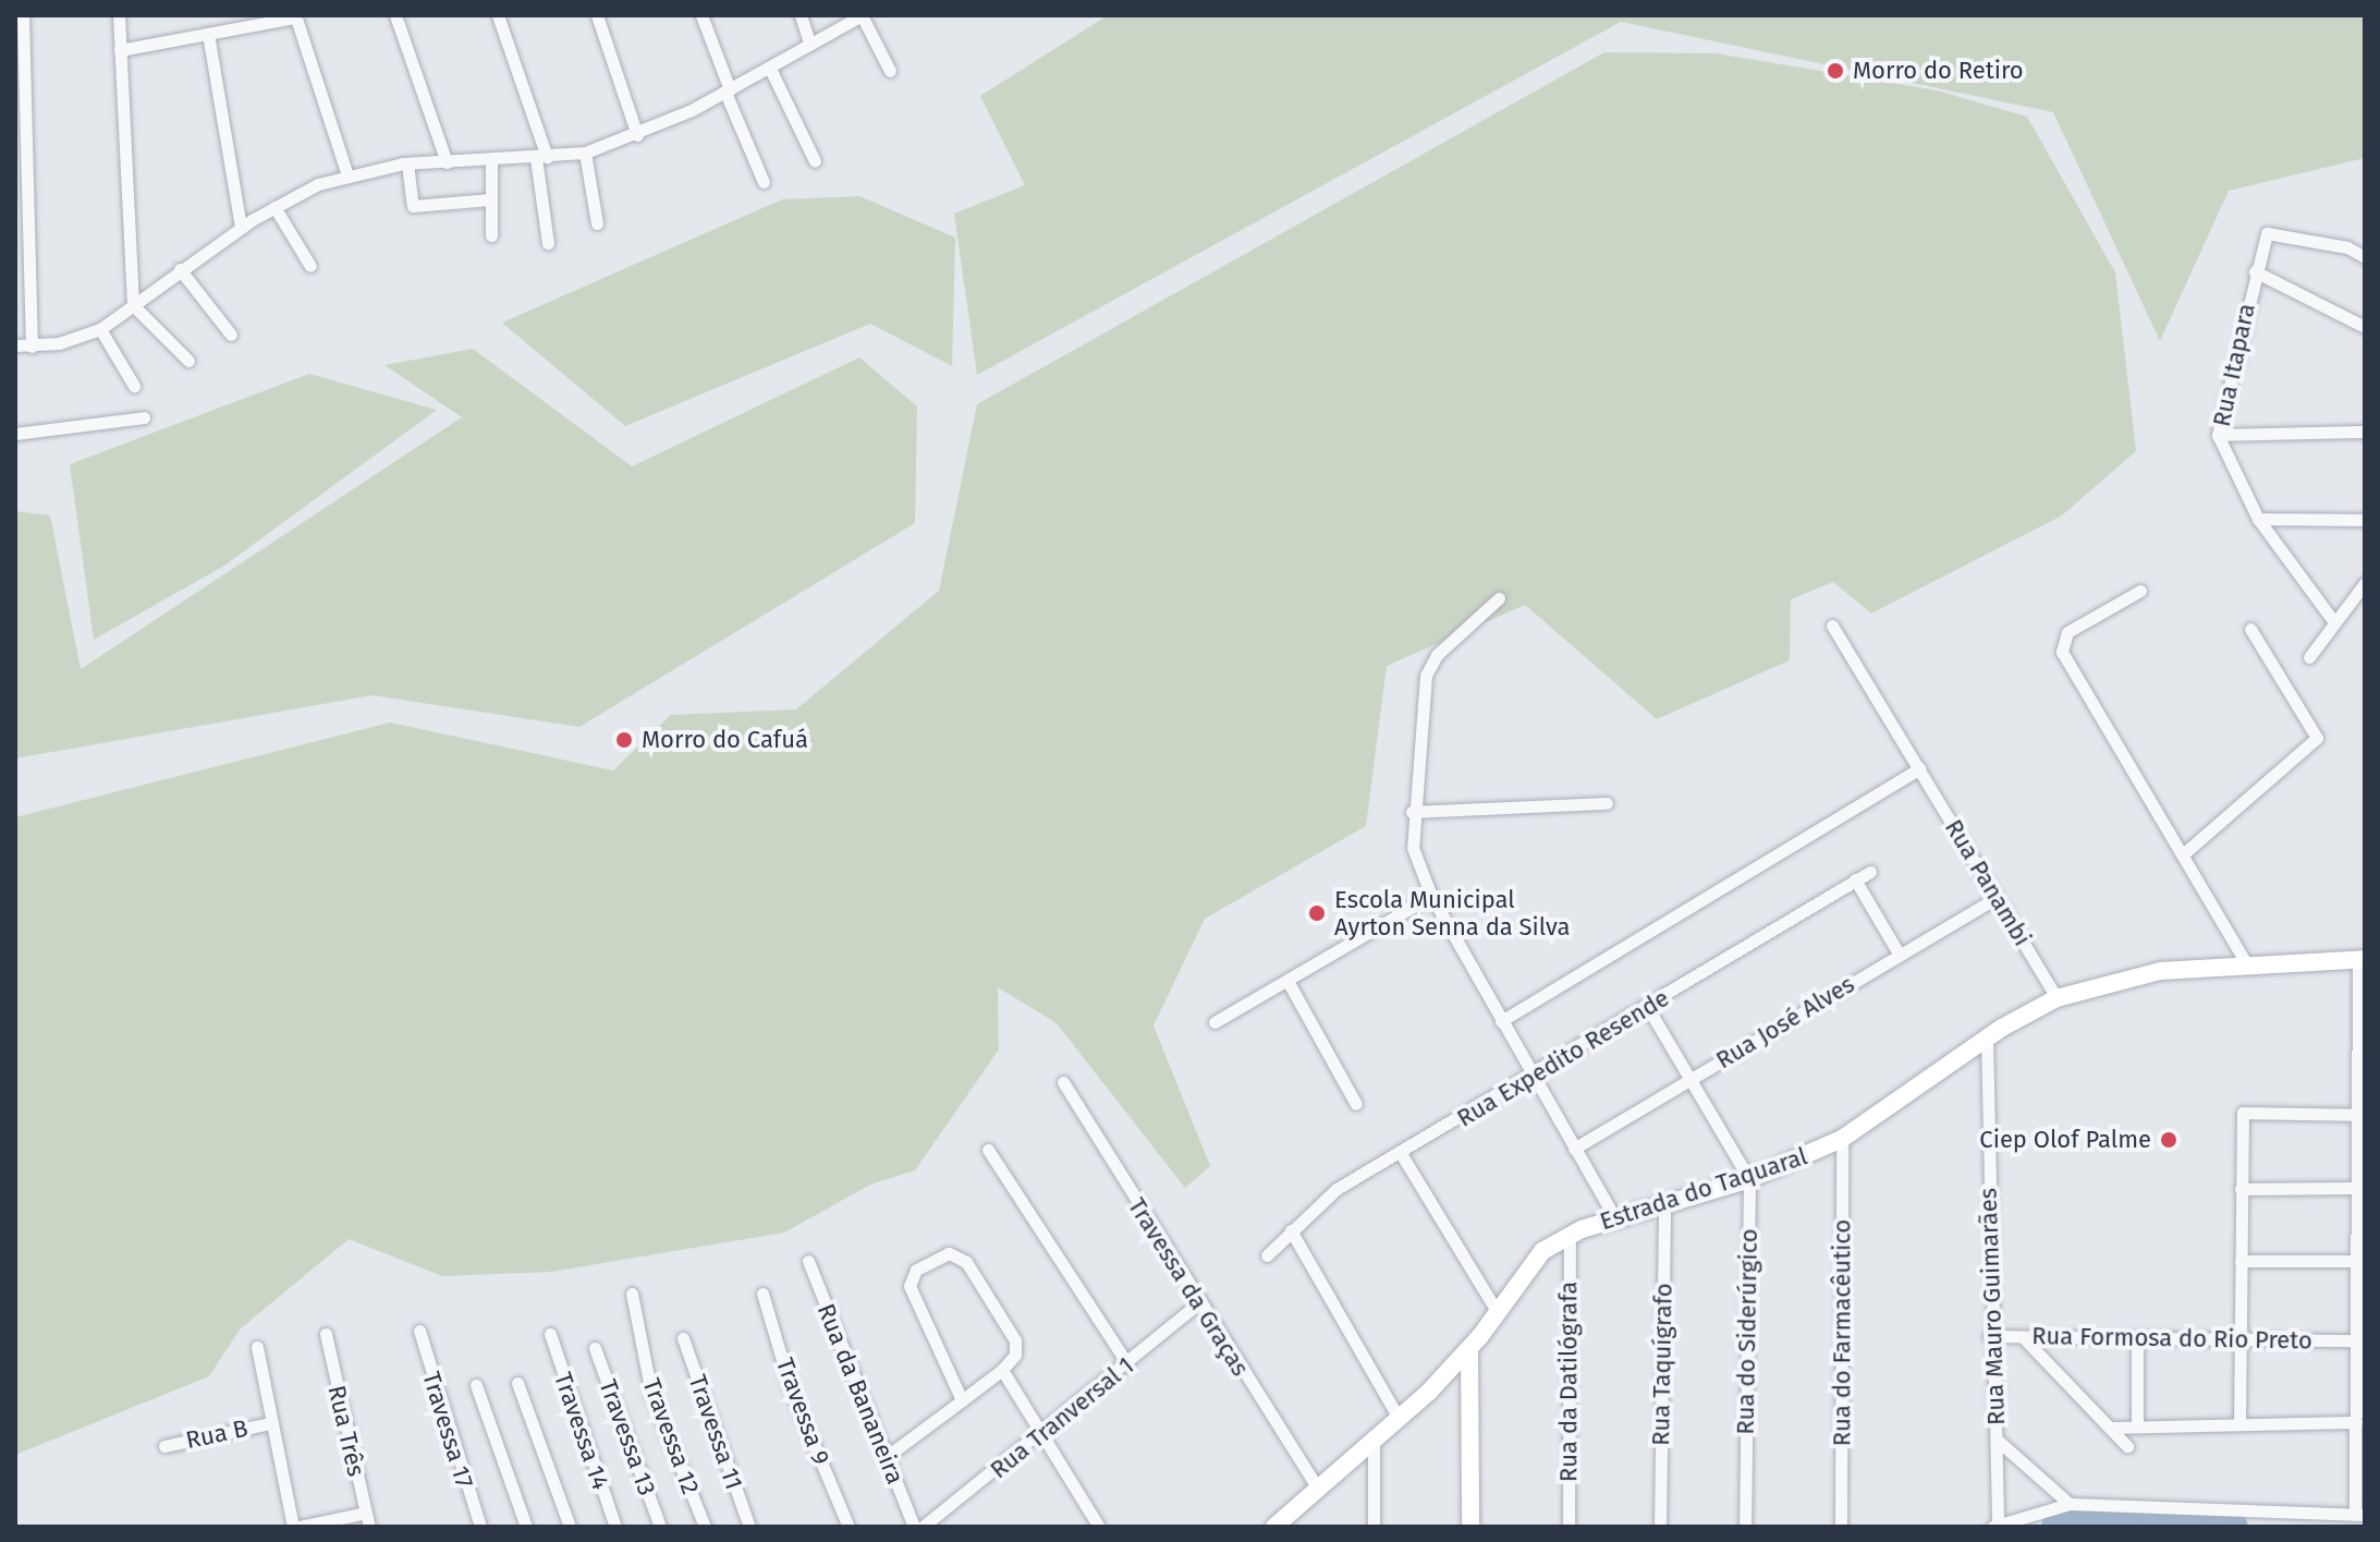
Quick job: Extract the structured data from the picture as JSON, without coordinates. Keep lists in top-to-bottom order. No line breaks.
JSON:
{"streets":{"street":["Rua Itapara","Rua Panambi","Rua José Alves","Rua Expedito Resende","Estrada do Taquaral","Travessa da Graças","Rua Mauro Guimarães","Rua do Siderúrgico","Rua do Farmacêutico","Rua Formosa do Rio Preto","Rua Taquígrafo","Rua da Datilógrafa","Rua da Bananeira","Travessa 9","Rua Tranversal 1","Travessa 17","Rua Três","Travessa 14","Travessa 11","Rua B","Travessa 12","Travessa 13"]},"crossings":[["Rua Panambi","Rua José Alves"],["Rua Panambi","Estrada do Taquaral"],["Estrada do Taquaral","Travessa da Graças"],["Estrada do Taquaral","Rua Mauro Guimarães"],["Estrada do Taquaral","Rua do Siderúrgico"],["Estrada do Taquaral","Rua do Farmacêutico"],["Estrada do Taquaral","Rua Taquígrafo"],["Estrada do Taquaral","Rua da Datilógrafa"],["Travessa da Graças","Rua Tranversal 1"],["Rua Mauro Guimarães","Rua Formosa do Rio Preto"]],"places":["Morro do Retiro","Morro do Cafuá","Escola Municipal Ayrton Senna da Silva","Ciep Olof Palme"]}
